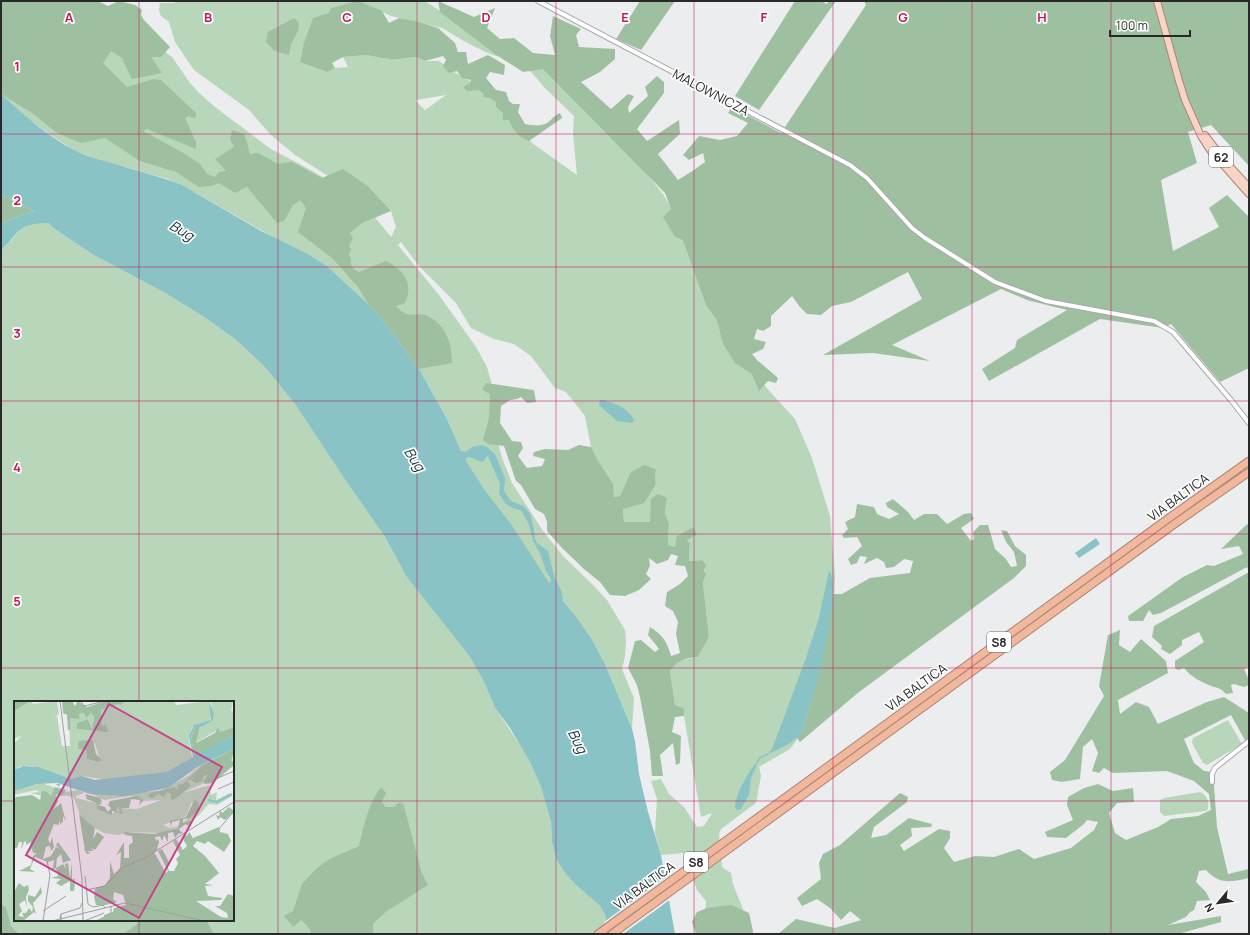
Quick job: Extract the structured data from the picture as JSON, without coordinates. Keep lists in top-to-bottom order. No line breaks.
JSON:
{"streets":{"highway":["VIA BALTICA","S8"],"main road":["62"],"street":["MALOWNICZA"]},"water":["Bug"],"scale_bar":"100 m","north":"bottom left","grid":{"columns":["A","B","C","D","E","F","G","H"],"rows":["1","2","3","4","5"]}}
